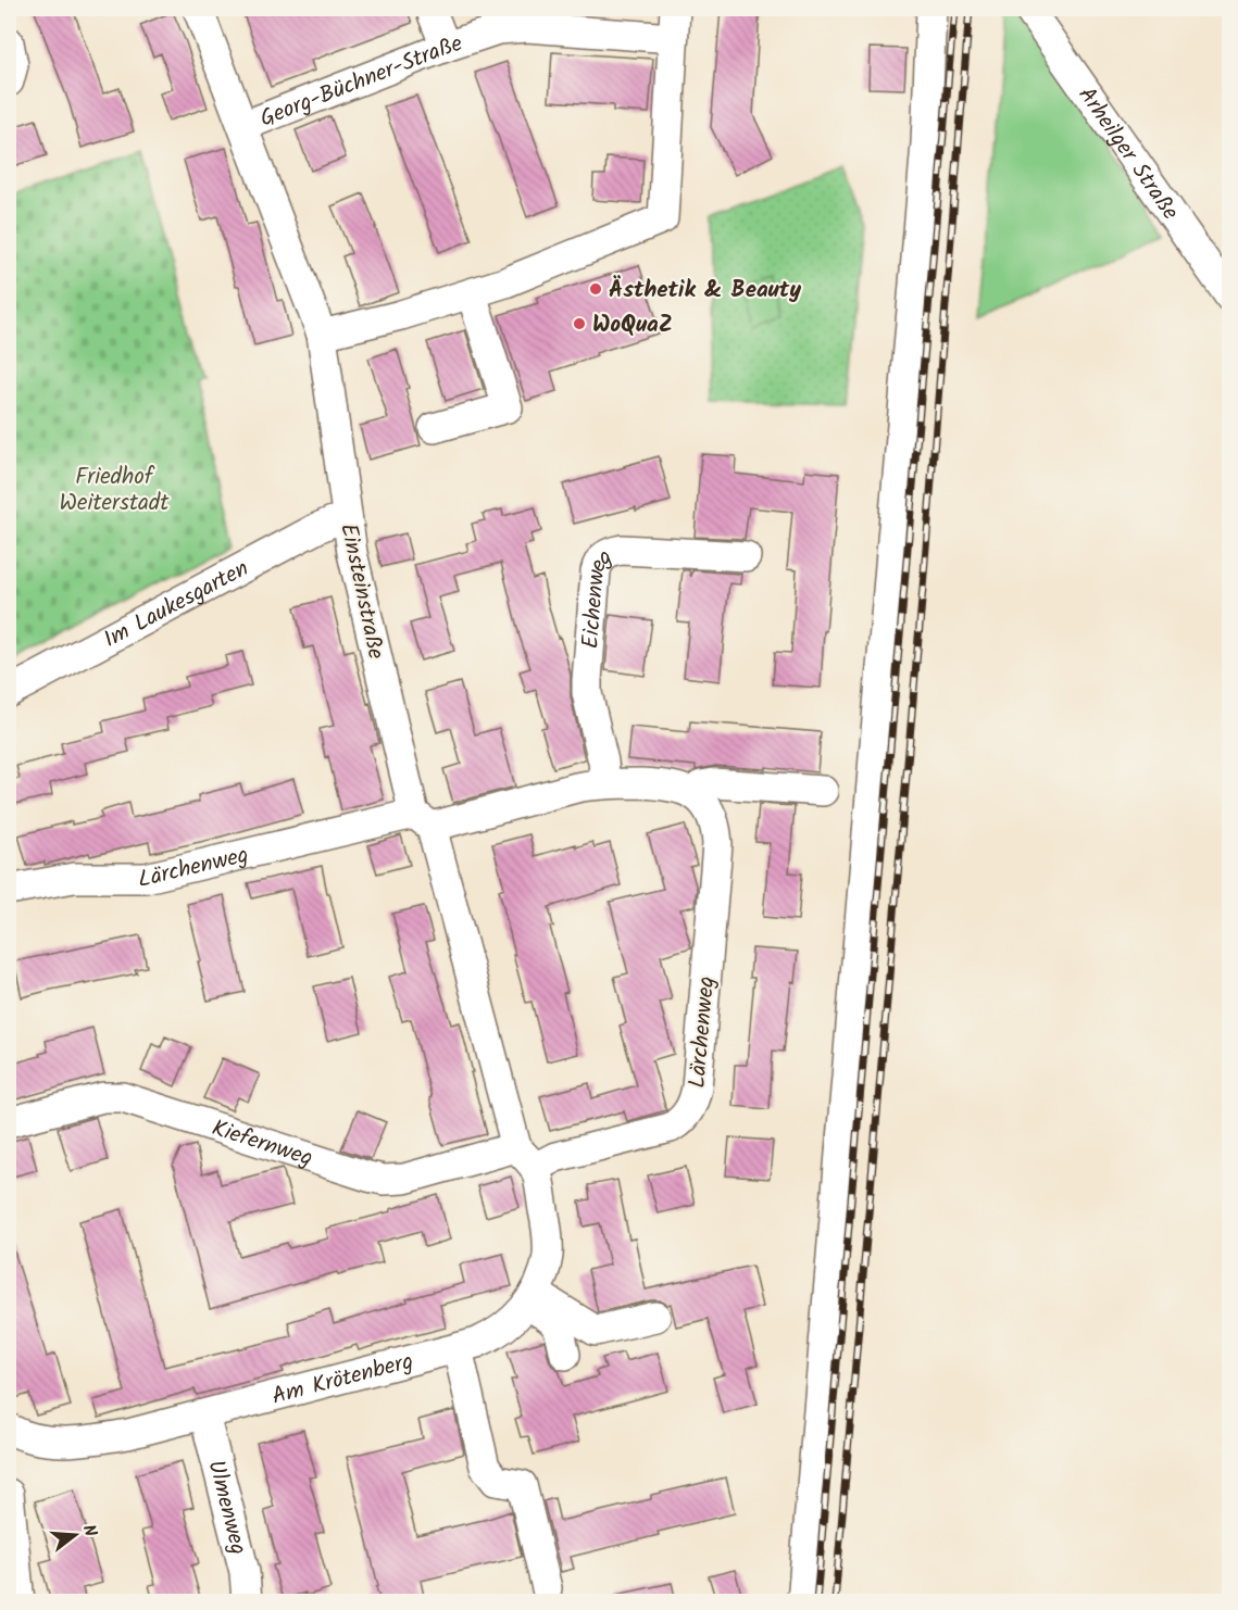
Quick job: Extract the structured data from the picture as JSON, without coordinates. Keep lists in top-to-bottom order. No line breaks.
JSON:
{"streets":{"street":["Georg-Büchner-Straße","Arheilger Straße","Einsteinstraße","Im Laukesgarten","Eichenweg","Lärchenweg","Kiefernweg","Am Krötenberg","Ulmenweg"]},"crossings":[["Georg-Büchner-Straße","Einsteinstraße"],["Einsteinstraße","Im Laukesgarten"],["Einsteinstraße","Lärchenweg"],["Einsteinstraße","Kiefernweg"],["Einsteinstraße","Am Krötenberg"],["Eichenweg","Lärchenweg"],["Lärchenweg","Kiefernweg"],["Lärchenweg","Am Krötenberg"],["Kiefernweg","Am Krötenberg"],["Am Krötenberg","Ulmenweg"]],"parks":["Friedhof Weiterstadt"],"places":["Ästhetik & Beauty","WoQuaZ"],"north":"right"}
